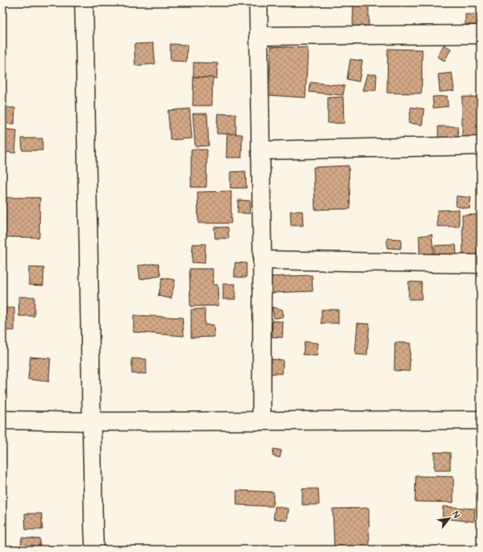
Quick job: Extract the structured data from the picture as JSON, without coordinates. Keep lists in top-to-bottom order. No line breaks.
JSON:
{"north":"top right"}
